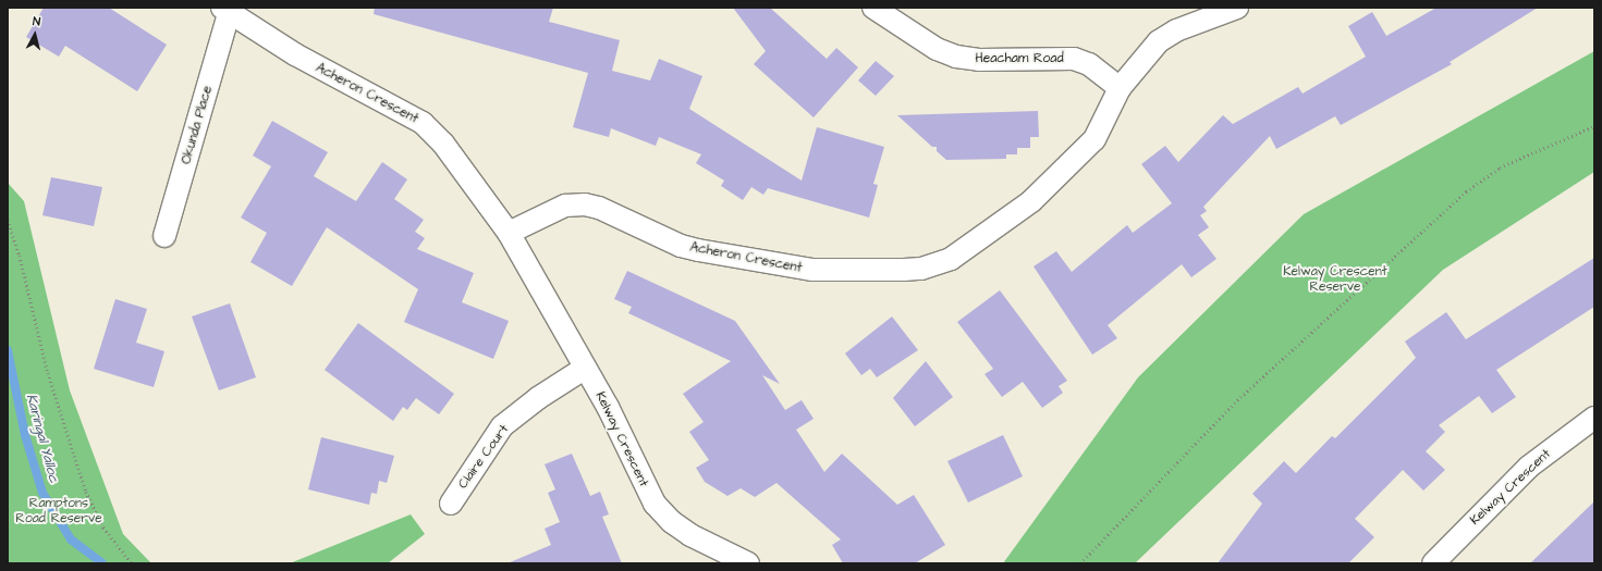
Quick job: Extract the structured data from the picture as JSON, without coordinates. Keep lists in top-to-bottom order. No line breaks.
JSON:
{"streets":{"street":["Heacham Road","Acheron Crescent","Okunda Place","Kelway Crescent","Claire Court"]},"crossings":[["Heacham Road","Acheron Crescent"],["Acheron Crescent","Okunda Place"],["Acheron Crescent","Kelway Crescent"],["Kelway Crescent","Claire Court"]],"water":["Karingal Yalloc"],"parks":["Kelway Crescent Reserve","Ramptons Road Reserve"],"north":"top"}
